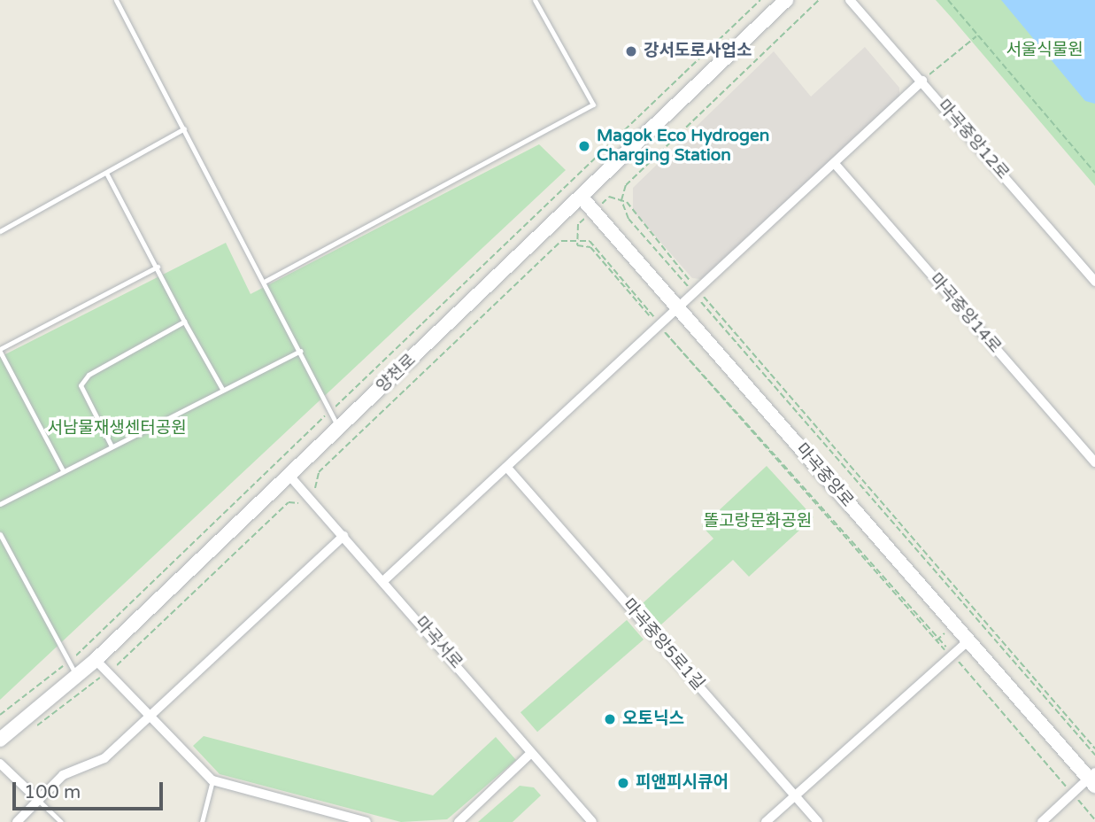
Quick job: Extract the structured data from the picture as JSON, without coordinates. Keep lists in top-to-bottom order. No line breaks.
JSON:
{"streets":{"main road":["양천로","마곡중앙로"],"street":["마곡중앙12로","마곡중앙14로","마곡서로","마곡중앙5로1길"]},"crossings":[["양천로","마곡중앙로"],["양천로","마곡서로"]],"parks":["서울식물원","서남물재생센터공원","똘고랑문화공원"],"places":["강서도로사업소","Magok Eco Hydrogen Charging Station","오토닉스","피앤피시큐어"],"scale_bar":"100 m"}
